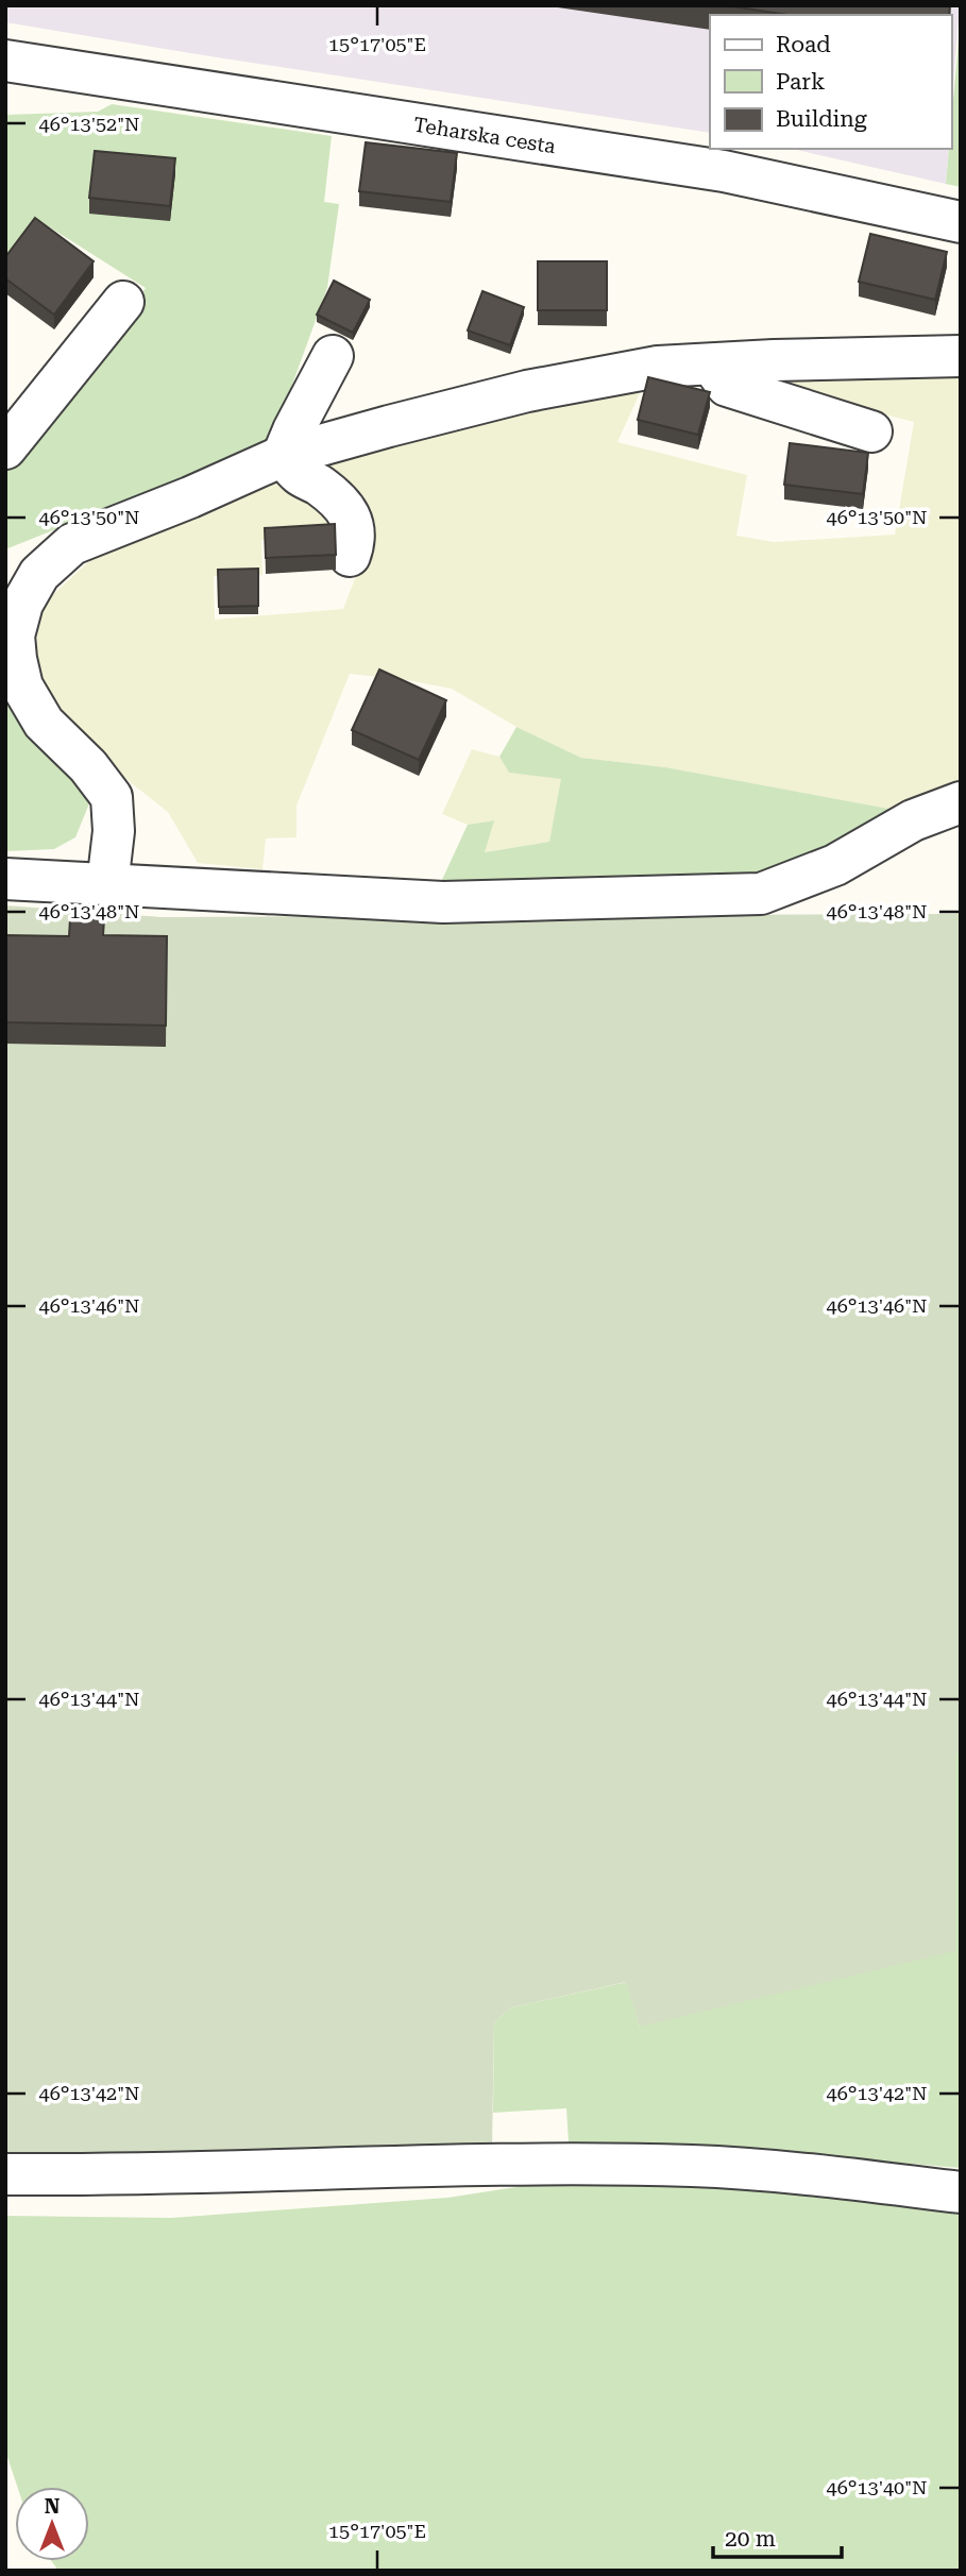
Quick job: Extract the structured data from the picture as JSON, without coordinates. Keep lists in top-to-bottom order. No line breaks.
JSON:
{"streets":{"street":["Teharska cesta"]},"legend":["Road","Park","Building"],"scale_bar":"20 m","north":"top","coordinates":["15°17'05\"E","46°13'52\"N","46°13'50\"N","46°13'48\"N","46°13'46\"N","46°13'44\"N","46°13'42\"N","46°13'40\"N"]}
